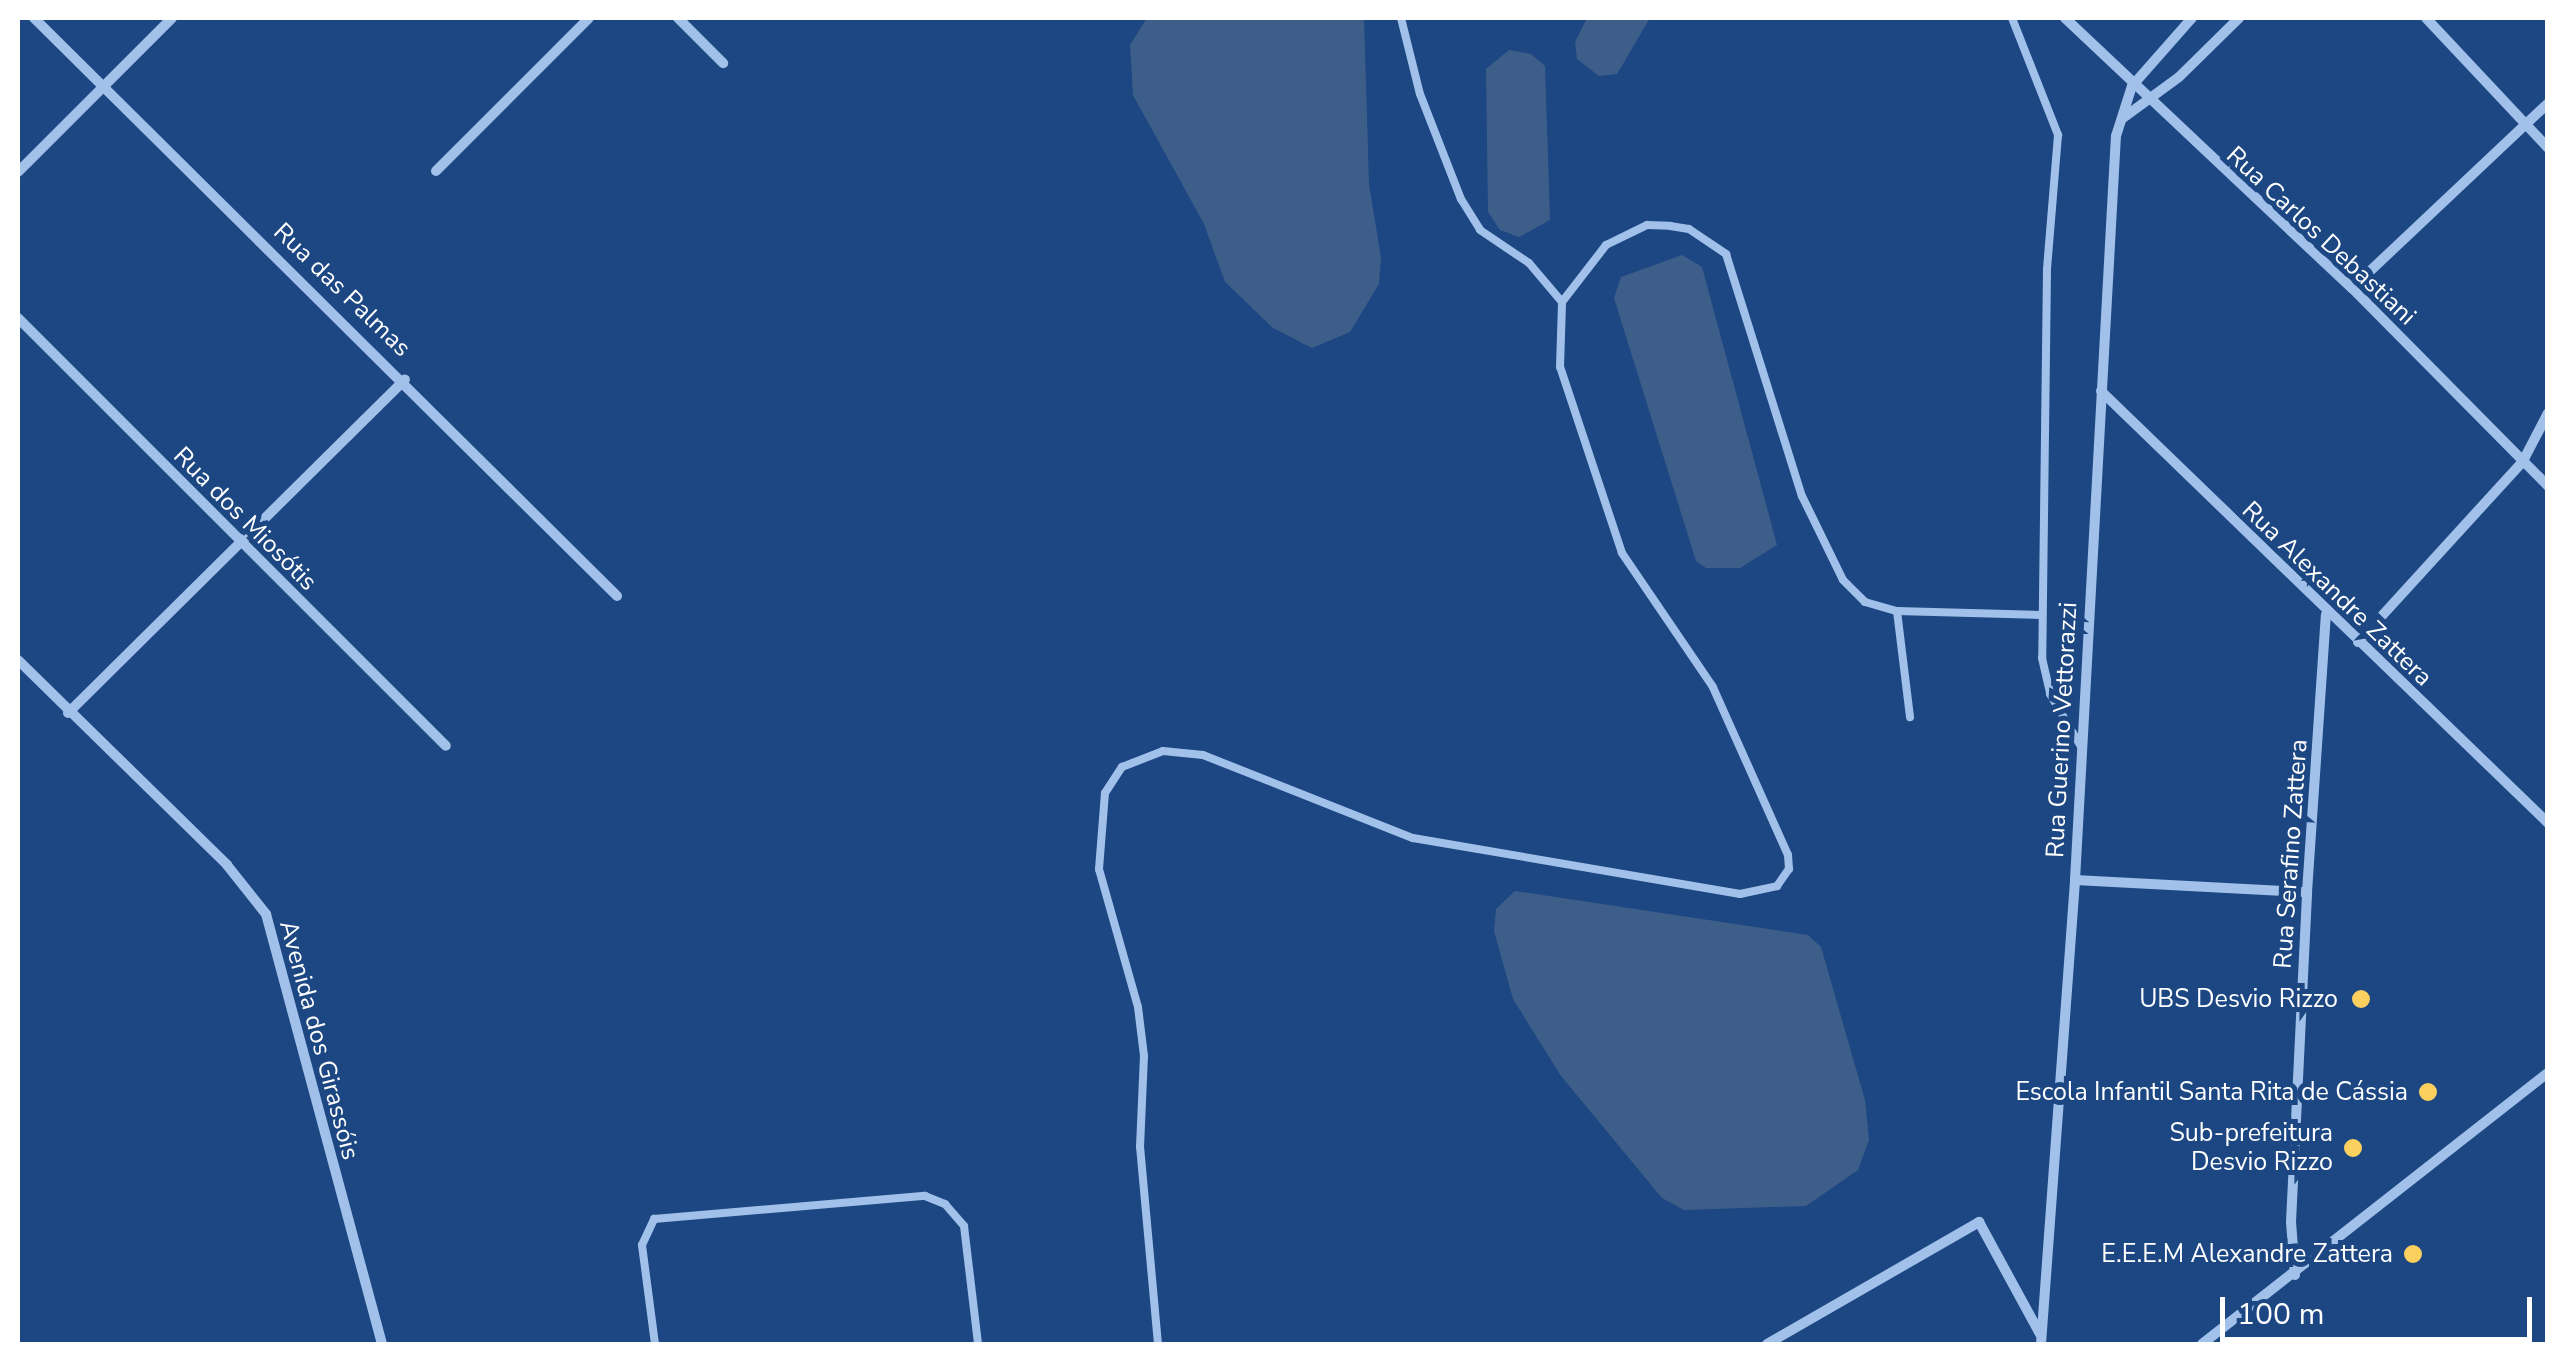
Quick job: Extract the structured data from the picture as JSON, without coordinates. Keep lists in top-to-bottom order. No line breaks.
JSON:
{"streets":{"street":["Rua Carlos Debastiani","Rua das Palmas","Rua dos Miosótis","Rua Alexandre Zattera","Rua Guerino Vettorazzi","Rua Serafino Zattera","Avenida dos Girassóis"]},"crossings":[["Rua Carlos Debastiani","Rua Guerino Vettorazzi"],["Rua Alexandre Zattera","Rua Guerino Vettorazzi"],["Rua Alexandre Zattera","Rua Serafino Zattera"]],"places":["UBS Desvio Rizzo","Escola Infantil Santa Rita de Cássia","Sub-prefeitura Desvio Rizzo","E.E.E.M Alexandre Zattera"],"scale_bar":"100 m"}
